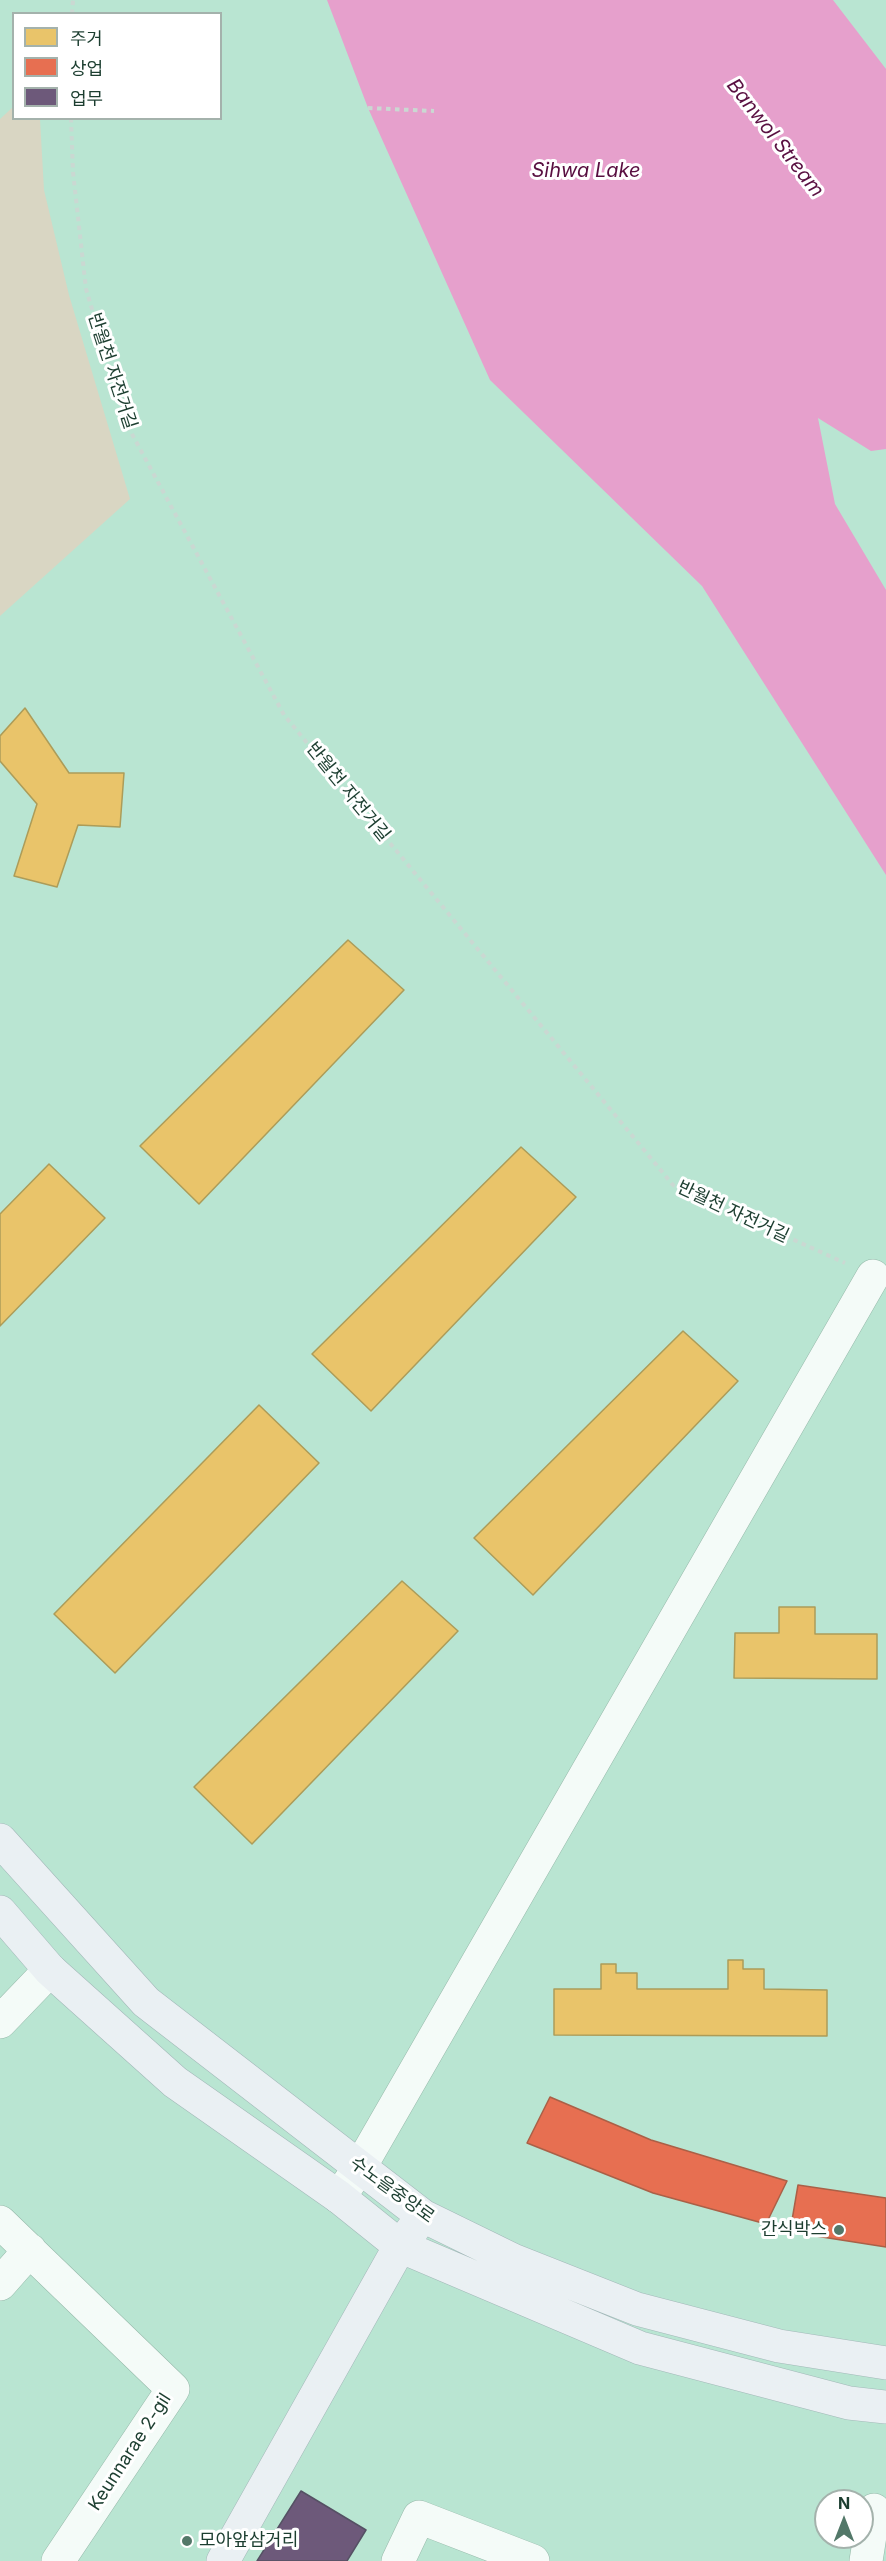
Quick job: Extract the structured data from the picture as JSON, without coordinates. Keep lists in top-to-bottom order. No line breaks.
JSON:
{"streets":{"main road":["수노을중앙로"],"street":["Keunnarae 2-gil"],"path":["반월천 자전거길"]},"water":["Banwol Stream","Sihwa Lake"],"places":["간식박스","모아앞삼거리"],"legend":["주거","상업","업무"],"north":"top"}
